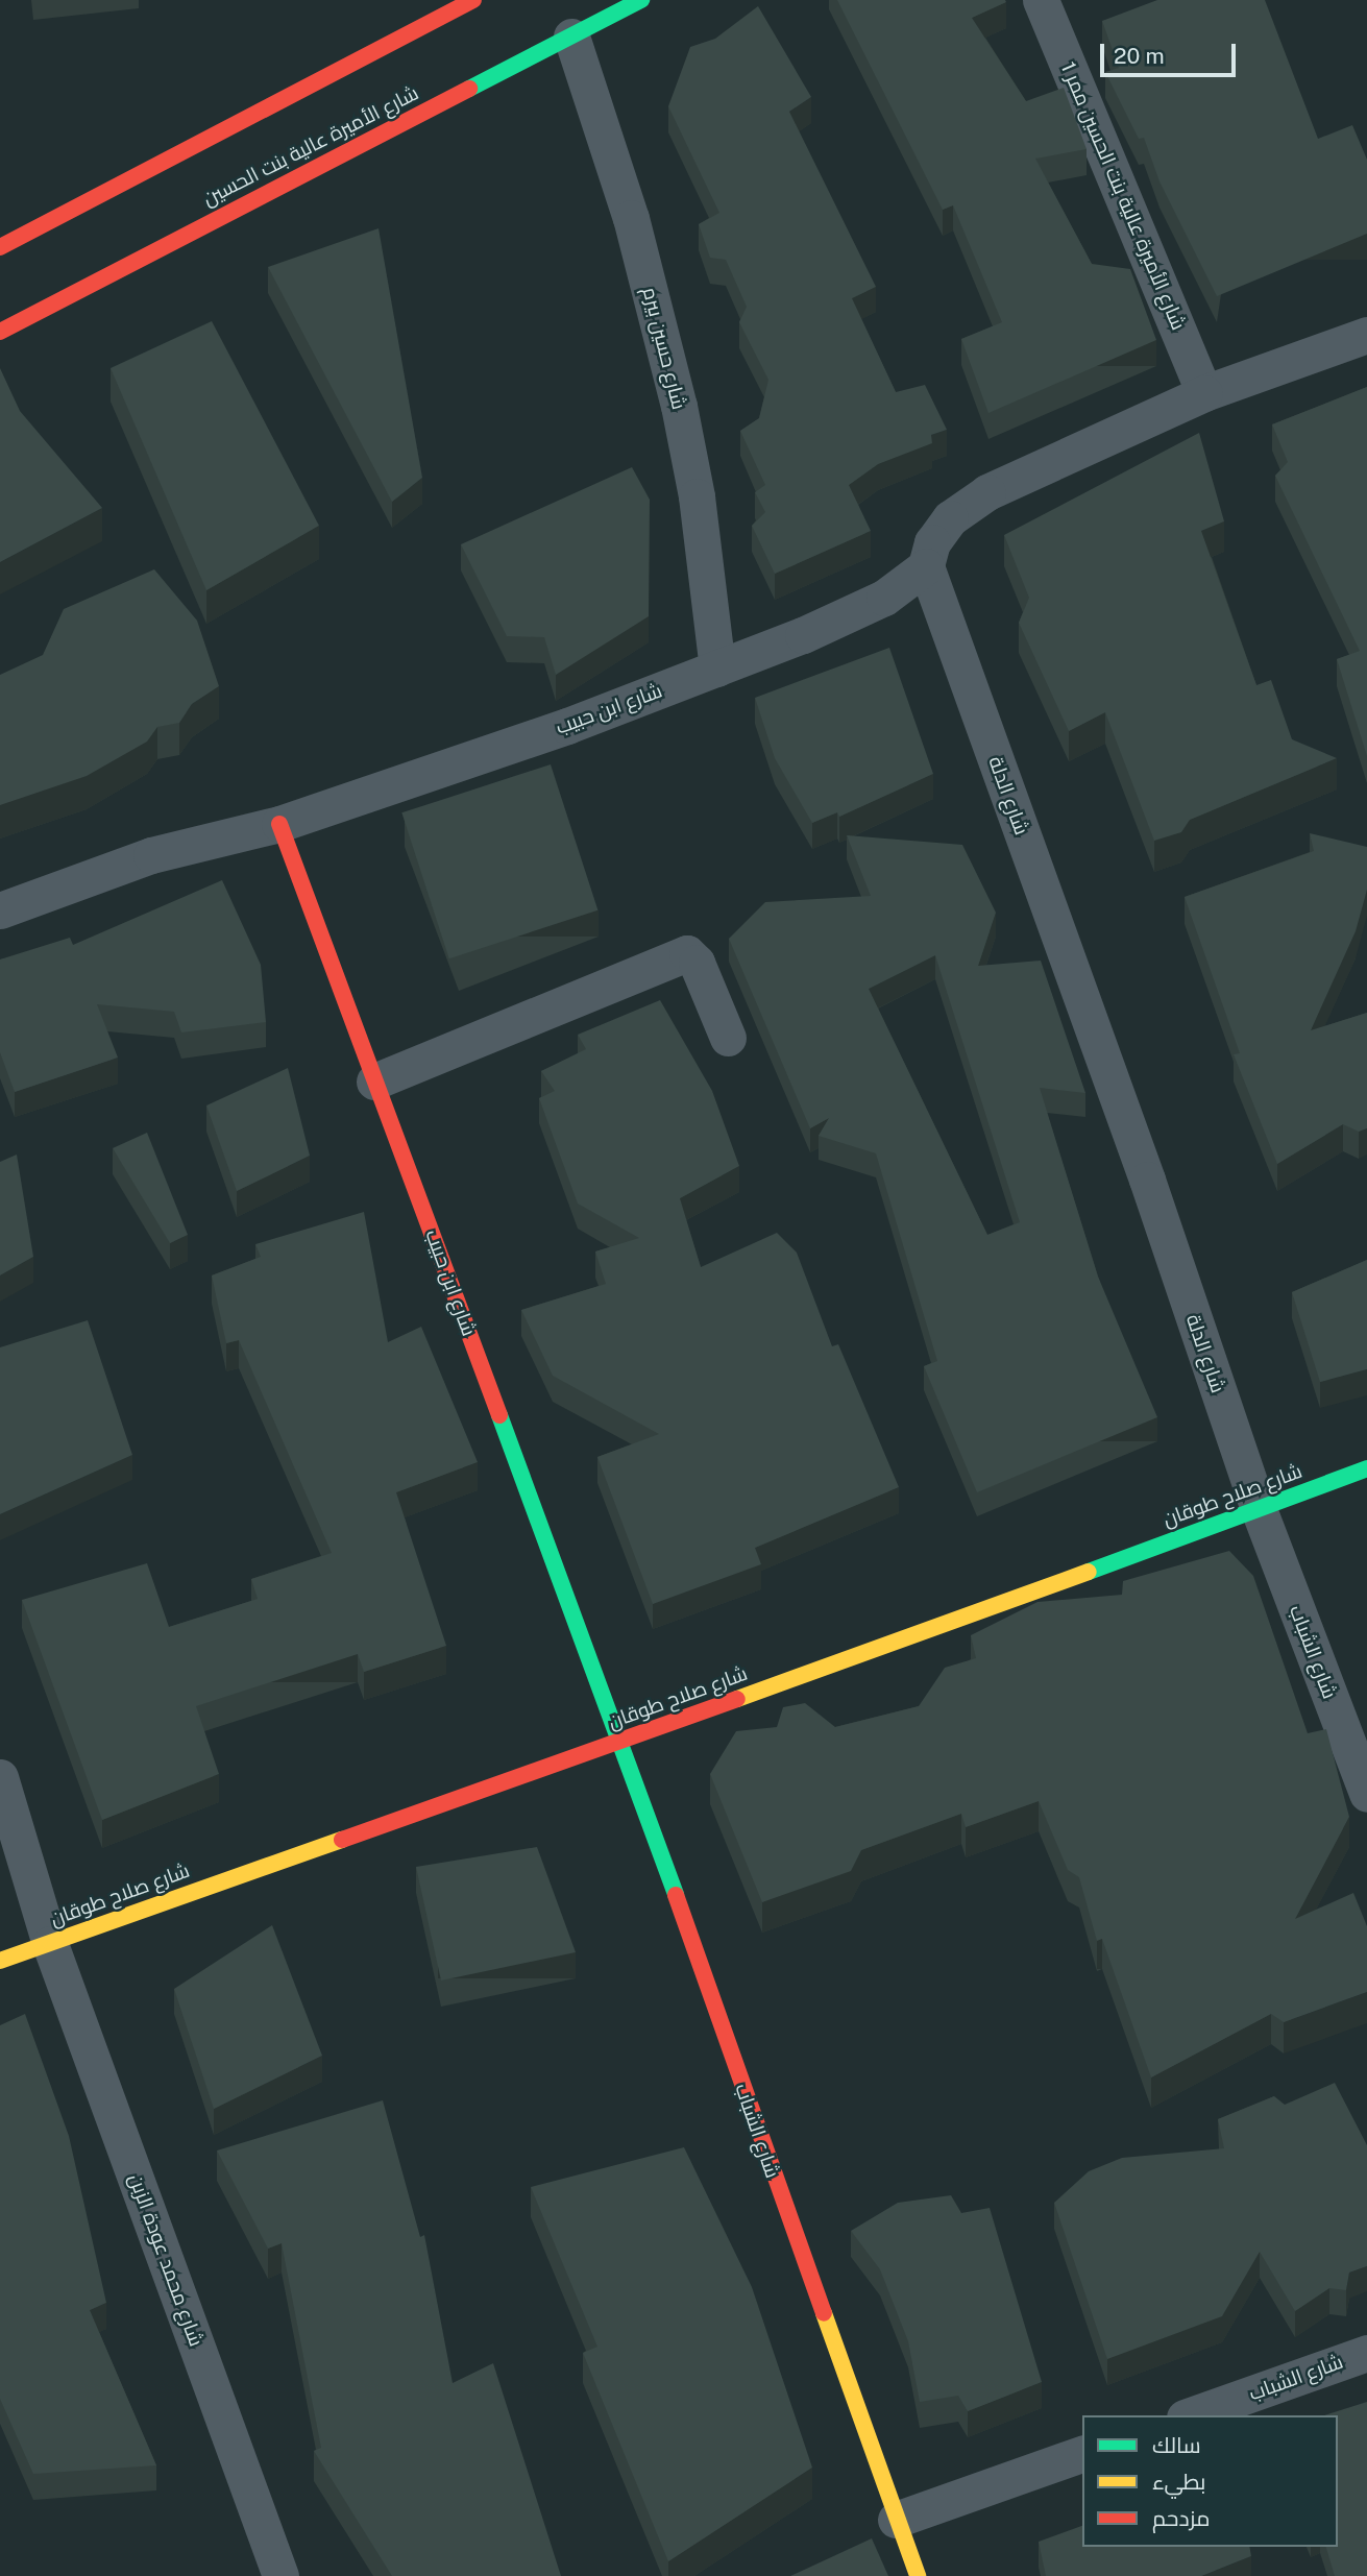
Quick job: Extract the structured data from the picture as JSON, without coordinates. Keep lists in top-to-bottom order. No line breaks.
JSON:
{"streets":{"street":["شارع الأميرة عالية بنت الحسين","شارع الأميرة عالية بنت الحسين ممر 1","شارع حسين بيرم","شارع ابن حبيب","شارع الدلة","شارع صلاح طوقان","شارع الشباب","شارع محمد عودة الزبن"]},"crossings":[["شارع الأميرة عالية بنت الحسين","شارع حسين بيرم"],["شارع حسين بيرم","شارع ابن حبيب"],["شارع ابن حبيب","شارع الدلة"],["شارع ابن حبيب","شارع صلاح طوقان"],["شارع ابن حبيب","شارع الشباب"],["شارع الدلة","شارع صلاح طوقان"],["شارع الدلة","شارع الشباب"],["شارع صلاح طوقان","شارع الشباب"],["شارع صلاح طوقان","شارع محمد عودة الزبن"]],"legend":["سالك","بطيء","مزدحم"],"scale_bar":"20 m"}
